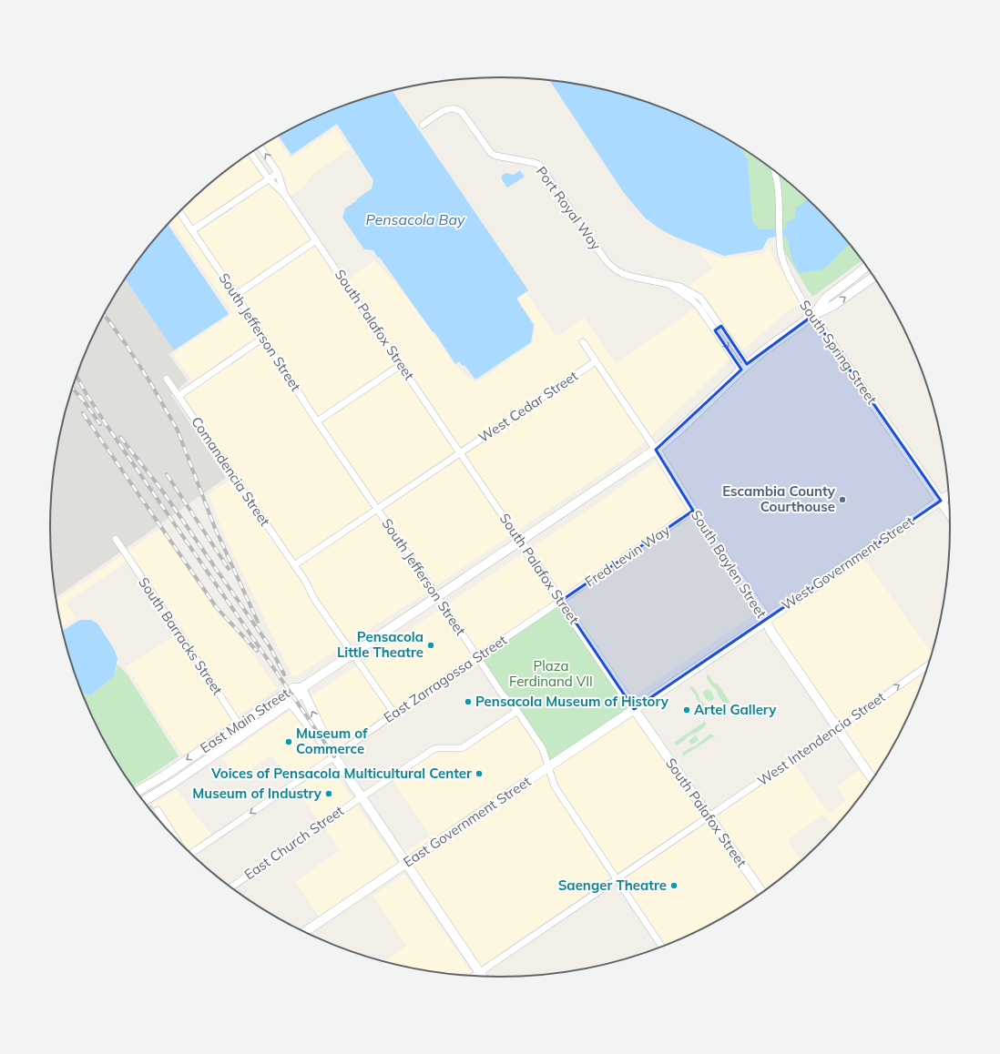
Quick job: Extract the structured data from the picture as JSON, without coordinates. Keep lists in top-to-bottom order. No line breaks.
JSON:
{"streets":{"street":["Port Royal Way","South Palafox Street","South Jefferson Street","South Spring Street","West Cedar Street","Comandencia Street","Fred Levin Way","West Government Street","South Baylen Street","South Barracks Street","East Zarragossa Street","East Main Street","West Intendencia Street","East Government Street","East Church Street"]},"crossings":[["South Palafox Street","West Cedar Street"],["South Palafox Street","Fred Levin Way"],["South Palafox Street","West Government Street"],["South Palafox Street","East Zarragossa Street"],["South Palafox Street","West Intendencia Street"],["South Palafox Street","East Government Street"],["South Jefferson Street","West Cedar Street"],["South Jefferson Street","East Zarragossa Street"],["South Jefferson Street","West Intendencia Street"],["South Jefferson Street","East Government Street"],["South Jefferson Street","East Church Street"],["South Spring Street","West Government Street"],["West Cedar Street","Comandencia Street"],["West Cedar Street","South Baylen Street"],["Comandencia Street","East Zarragossa Street"],["Fred Levin Way","South Baylen Street"],["Fred Levin Way","East Zarragossa Street"],["West Government Street","South Baylen Street"],["West Government Street","East Government Street"],["South Baylen Street","West Intendencia Street"],["South Barracks Street","East Main Street"]],"one_way":["East Zarragossa Street"],"water":["Pensacola Bay"],"parks":["Plaza Ferdinand VII"],"places":["Escambia County Courthouse","Pensacola Little Theatre","Pensacola Museum of History","Artel Gallery","Museum of Commerce","Voices of Pensacola Multicultural Center","Museum of Industry","Saenger Theatre"]}
